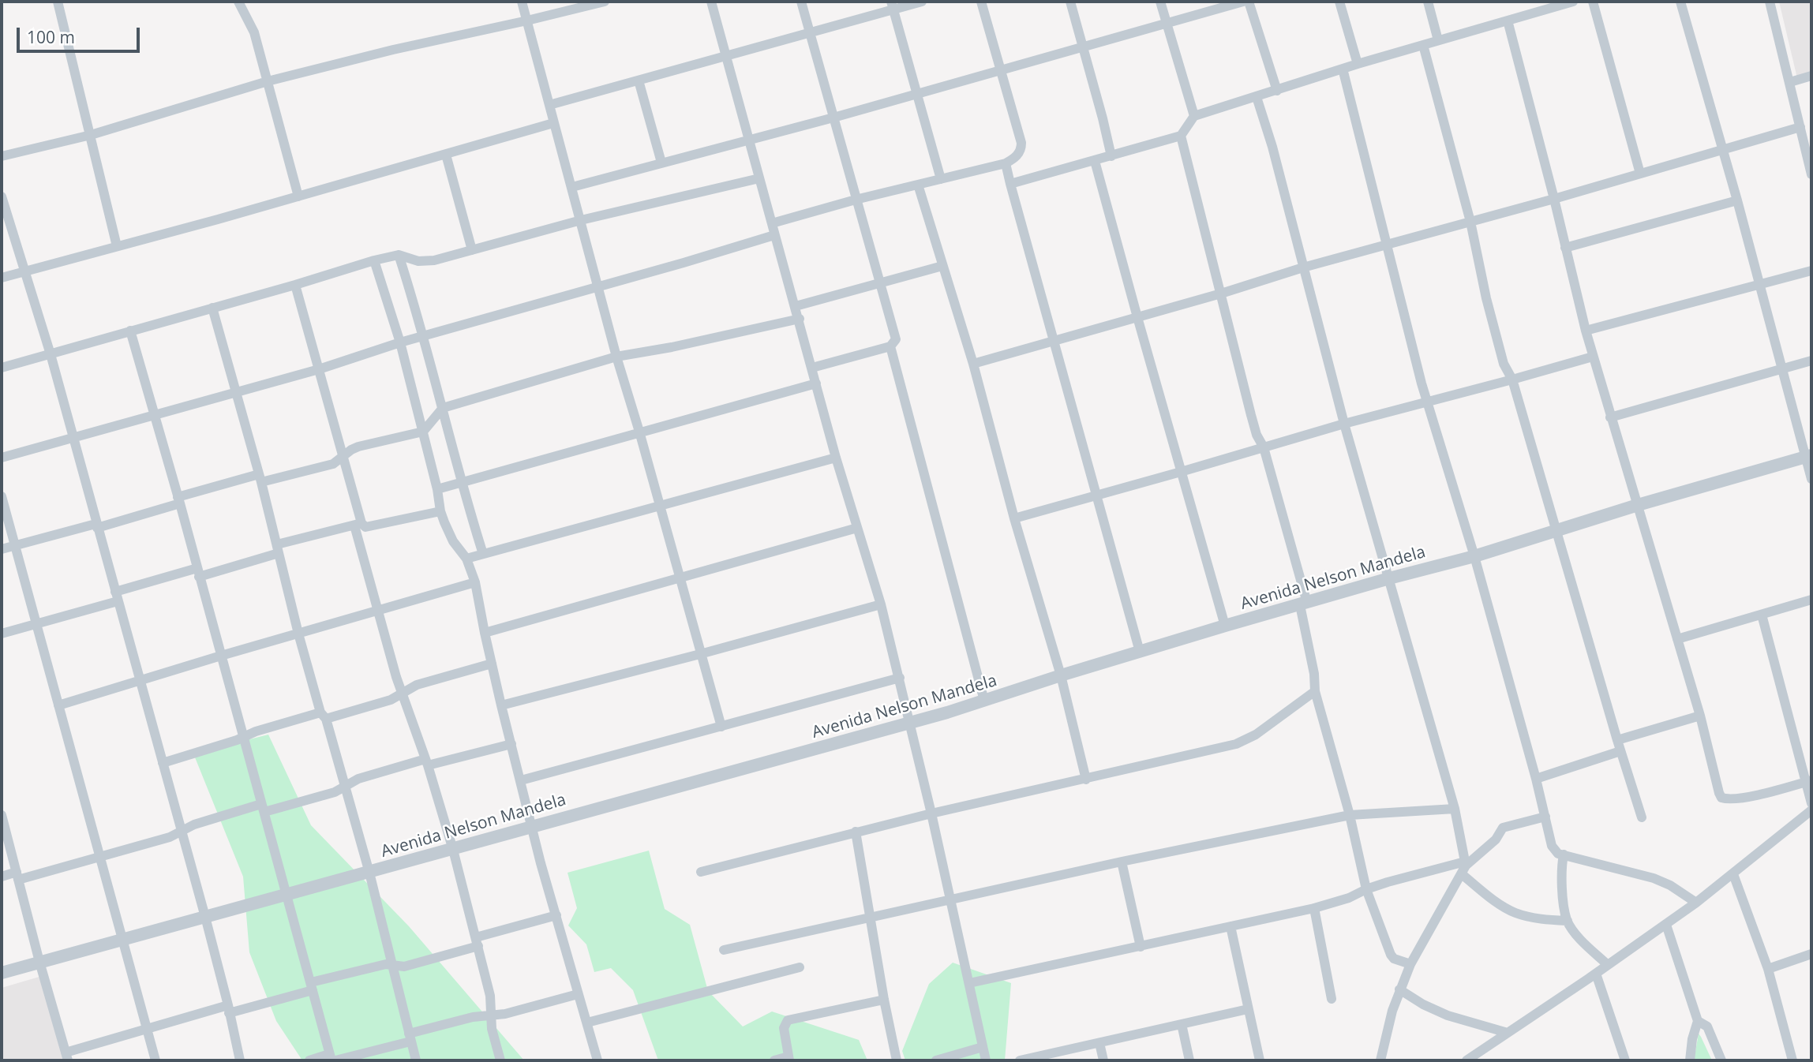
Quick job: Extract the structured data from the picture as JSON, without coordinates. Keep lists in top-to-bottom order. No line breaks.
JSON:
{"streets":{"street":["Avenida Nelson Mandela"]},"scale_bar":"100 m"}
